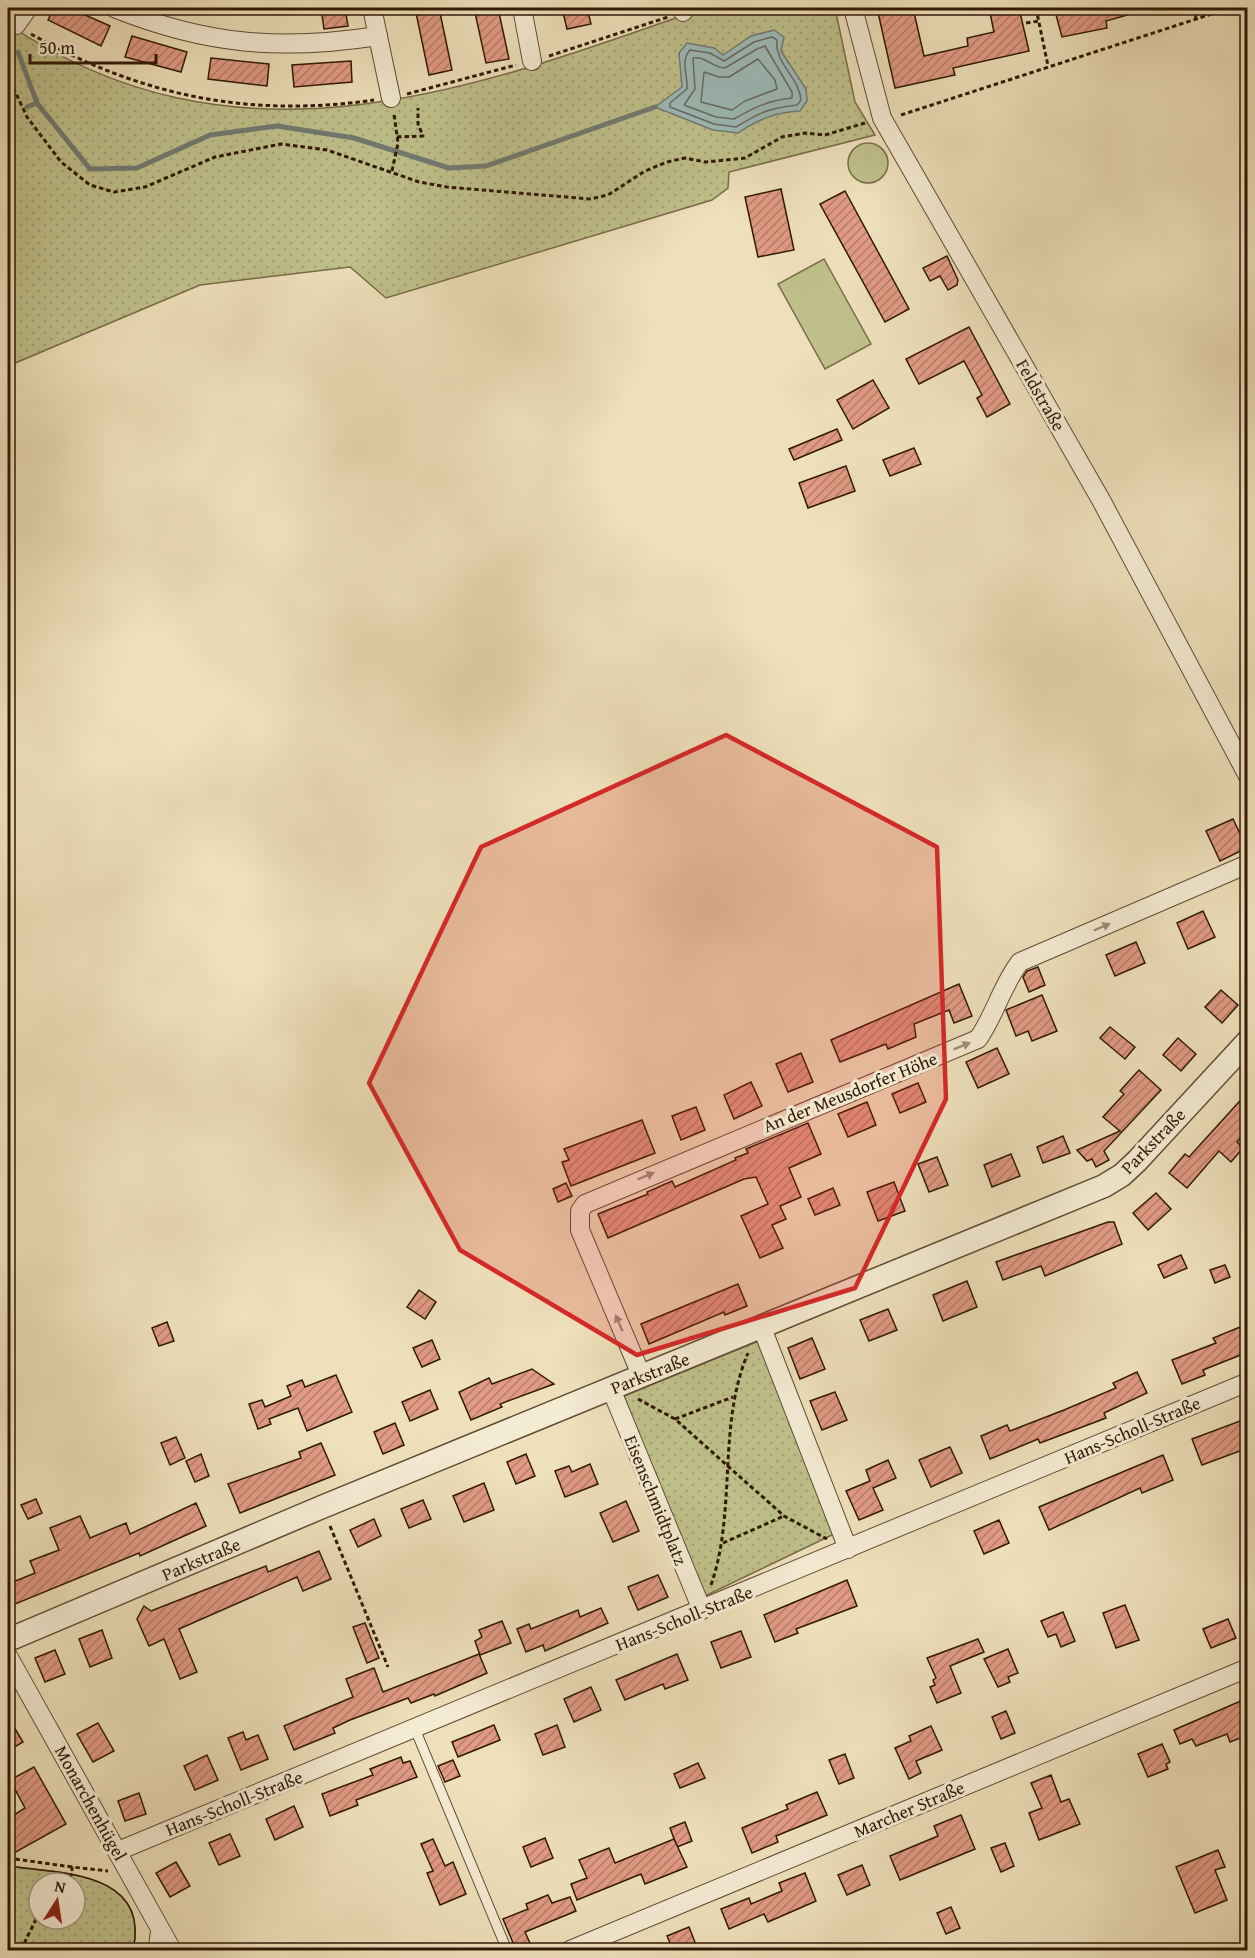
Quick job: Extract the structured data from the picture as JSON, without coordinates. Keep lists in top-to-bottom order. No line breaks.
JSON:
{"streets":{"street":["Feldstraße","An der Meusdorfer Höhe","Parkstraße","Hans-Scholl-Straße","Eisenschmidtplatz","Monarchenhügel","Marcher Straße"]},"crossings":[["An der Meusdorfer Höhe","Parkstraße"],["Parkstraße","Eisenschmidtplatz"],["Hans-Scholl-Straße","Eisenschmidtplatz"],["Hans-Scholl-Straße","Monarchenhügel"]],"one_way":["An der Meusdorfer Höhe"],"scale_bar":"50 m","north":"top"}
